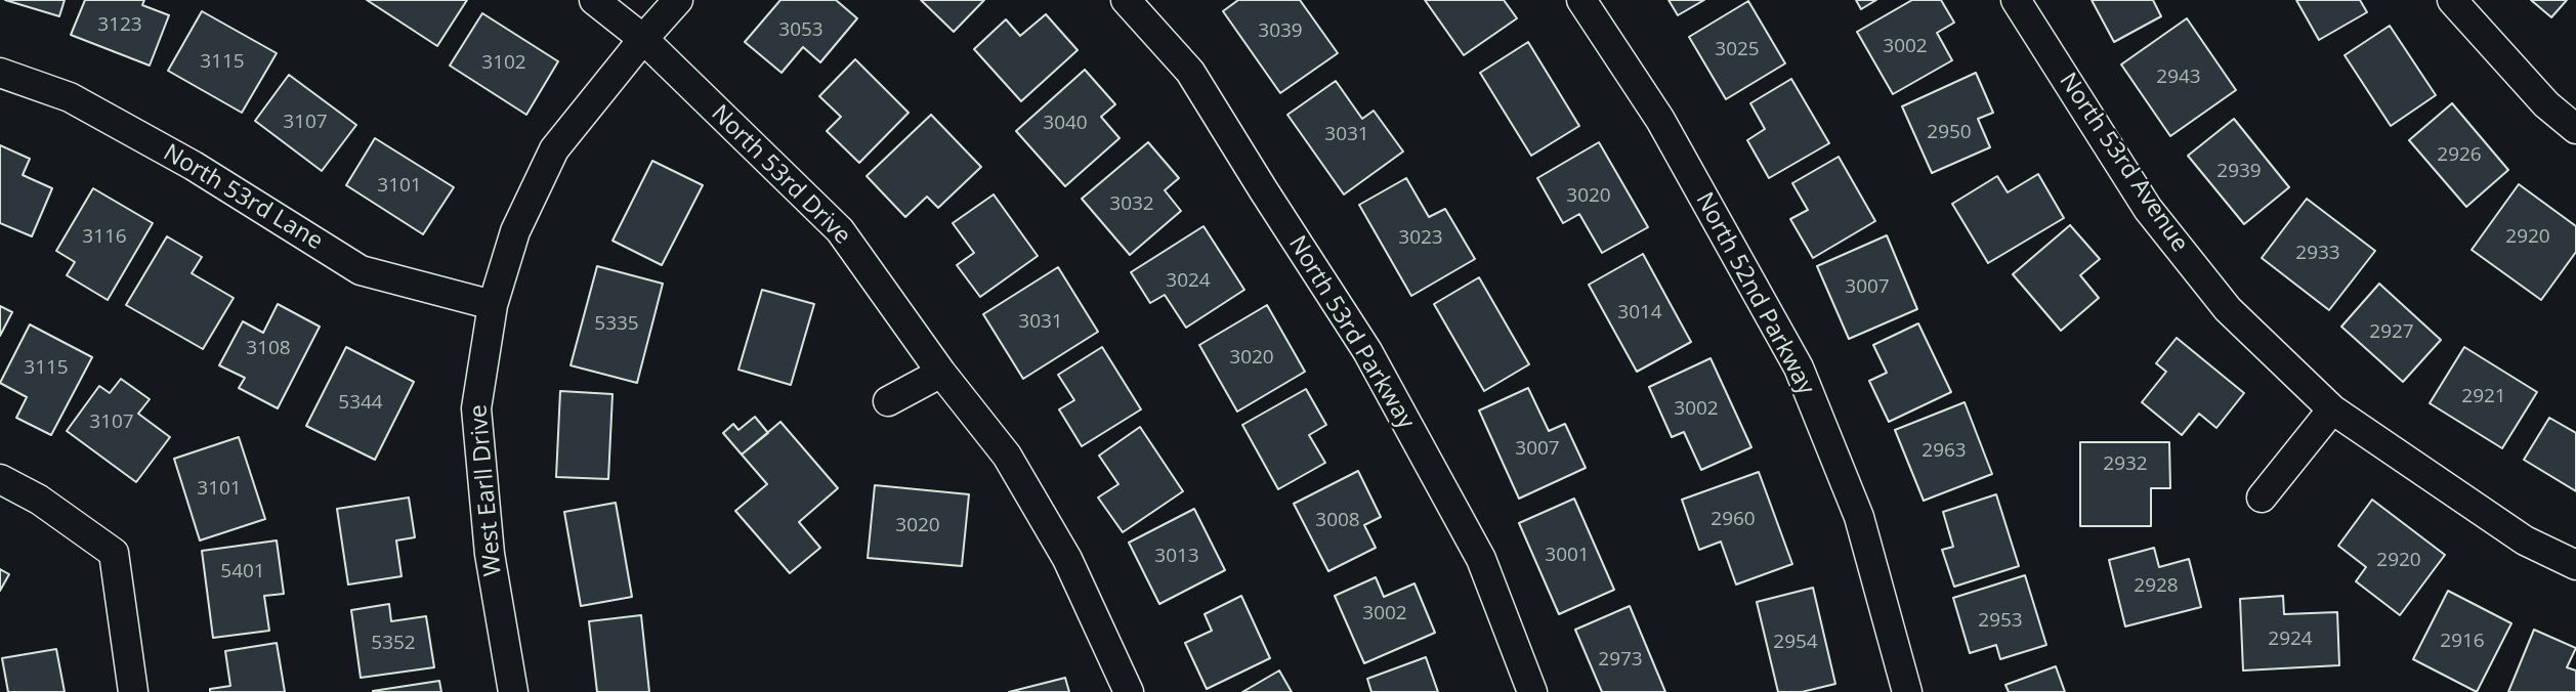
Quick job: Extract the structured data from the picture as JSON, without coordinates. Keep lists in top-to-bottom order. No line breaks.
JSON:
{"streets":{"street":["North 53rd Avenue","North 53rd Drive","North 53rd Lane","North 52nd Parkway","North 53rd Parkway","West Earll Drive"]},"crossings":[["North 53rd Drive","West Earll Drive"],["North 53rd Lane","West Earll Drive"]],"house_numbers":["3123","3053","3039","3002","3025","3115","3102","2943","3107","3040","2950","3031","2926","2939","3101","3020","3032","3116","2920","3023","2933","3024","3007","3014","3031","5335","2927","3108","3020","3115","2921","5344","3002","3107","3007","2963","2932","3101","2960","3008","3020","3001","3013","2920","5401","2928","3002","2953","2924","2916","2954","5352","2973"]}
